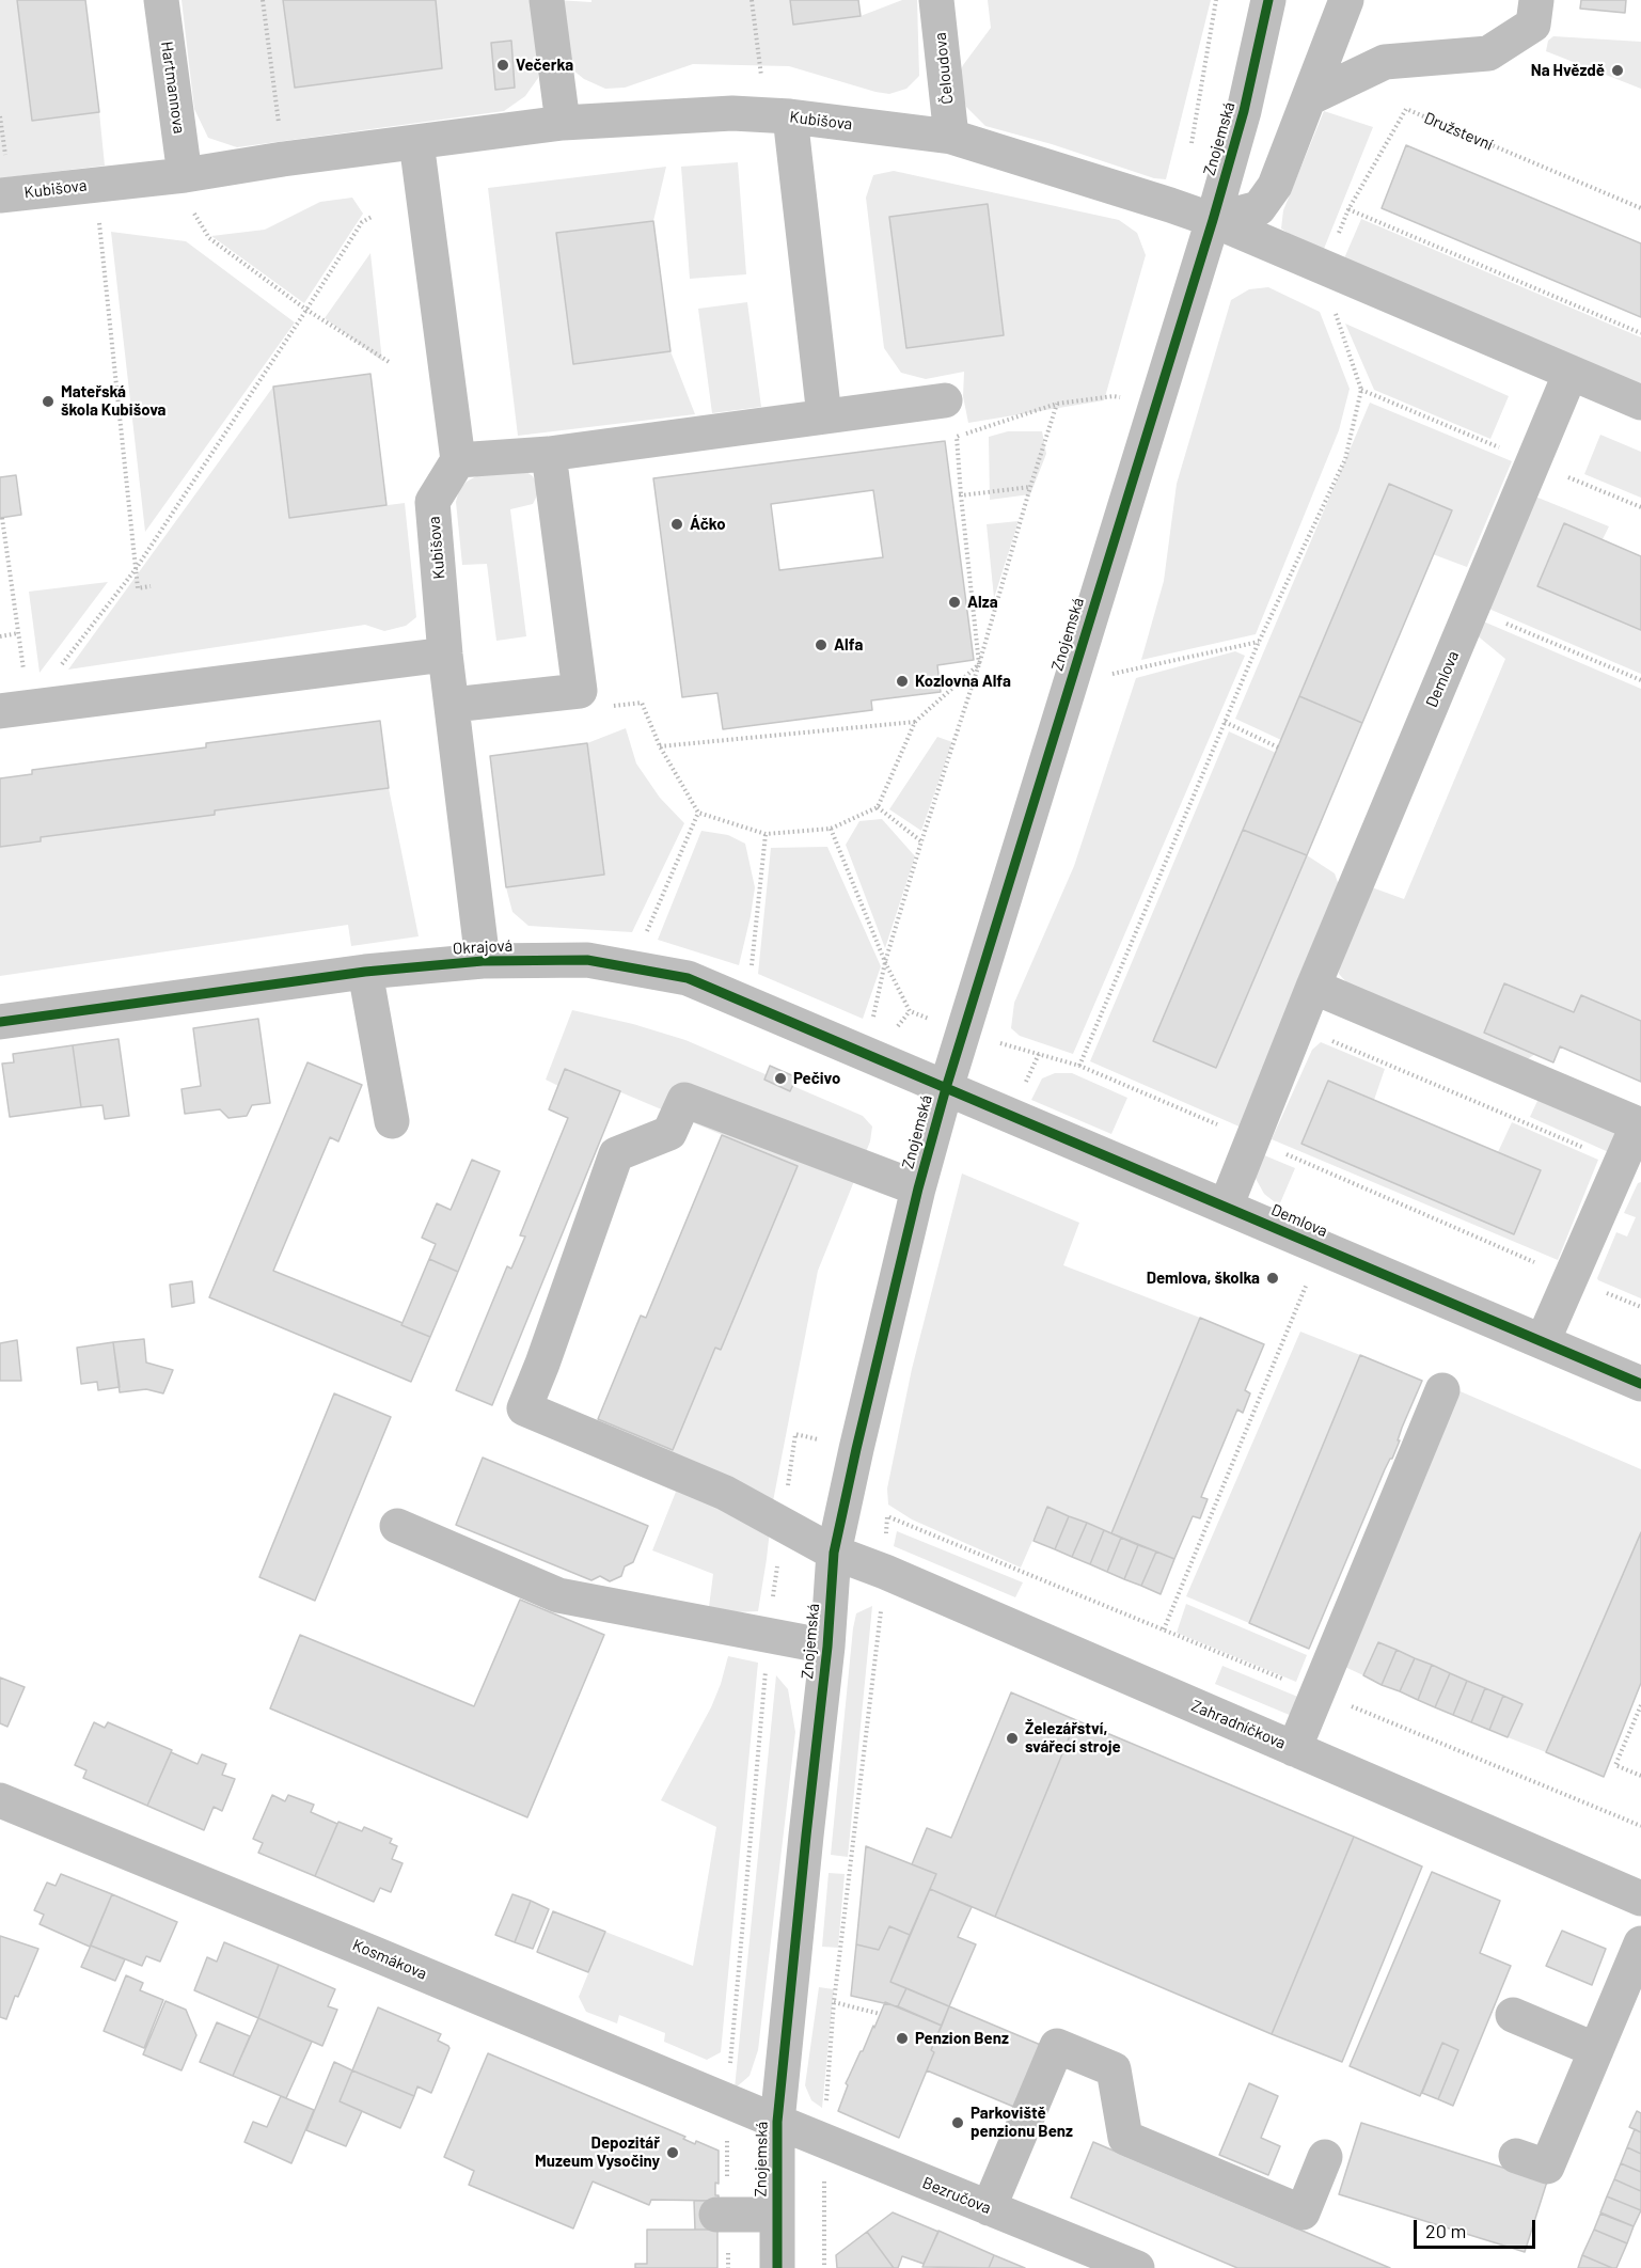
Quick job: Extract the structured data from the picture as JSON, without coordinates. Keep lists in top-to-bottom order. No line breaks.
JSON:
{"streets":{"street":["Čeloudova","Hartmannova","Kubišova","Znojemská","Demlova","Okrajová","Zahradníčkova","Kosmákova","Bezručova"],"path":["Družstevní"]},"crossings":[["Čeloudova","Kubišova"],["Hartmannova","Kubišova"],["Kubišova","Znojemská"],["Kubišova","Okrajová"],["Znojemská","Demlova"],["Znojemská","Okrajová"],["Znojemská","Zahradníčkova"],["Znojemská","Kosmákova"],["Znojemská","Bezručova"],["Demlova","Okrajová"],["Kosmákova","Bezručova"]],"places":["Večerka","Na Hvězdě","Mateřská škola Kubišova","Áčko","Alza","Alfa","Kozlovna Alfa","Pečivo","Demlova, školka","Železářství, svářecí stroje","Penzion Benz","Parkoviště penzionu Benz","Depozitář Muzeum Vysočiny"],"scale_bar":"20 m"}
